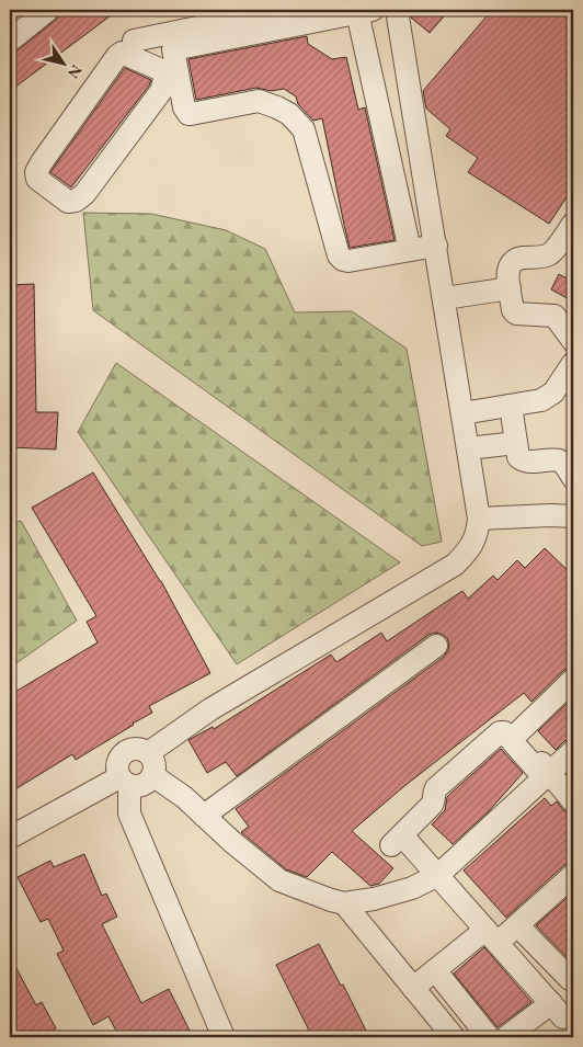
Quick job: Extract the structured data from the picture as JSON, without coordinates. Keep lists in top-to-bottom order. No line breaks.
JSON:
{"north":"bottom right"}
